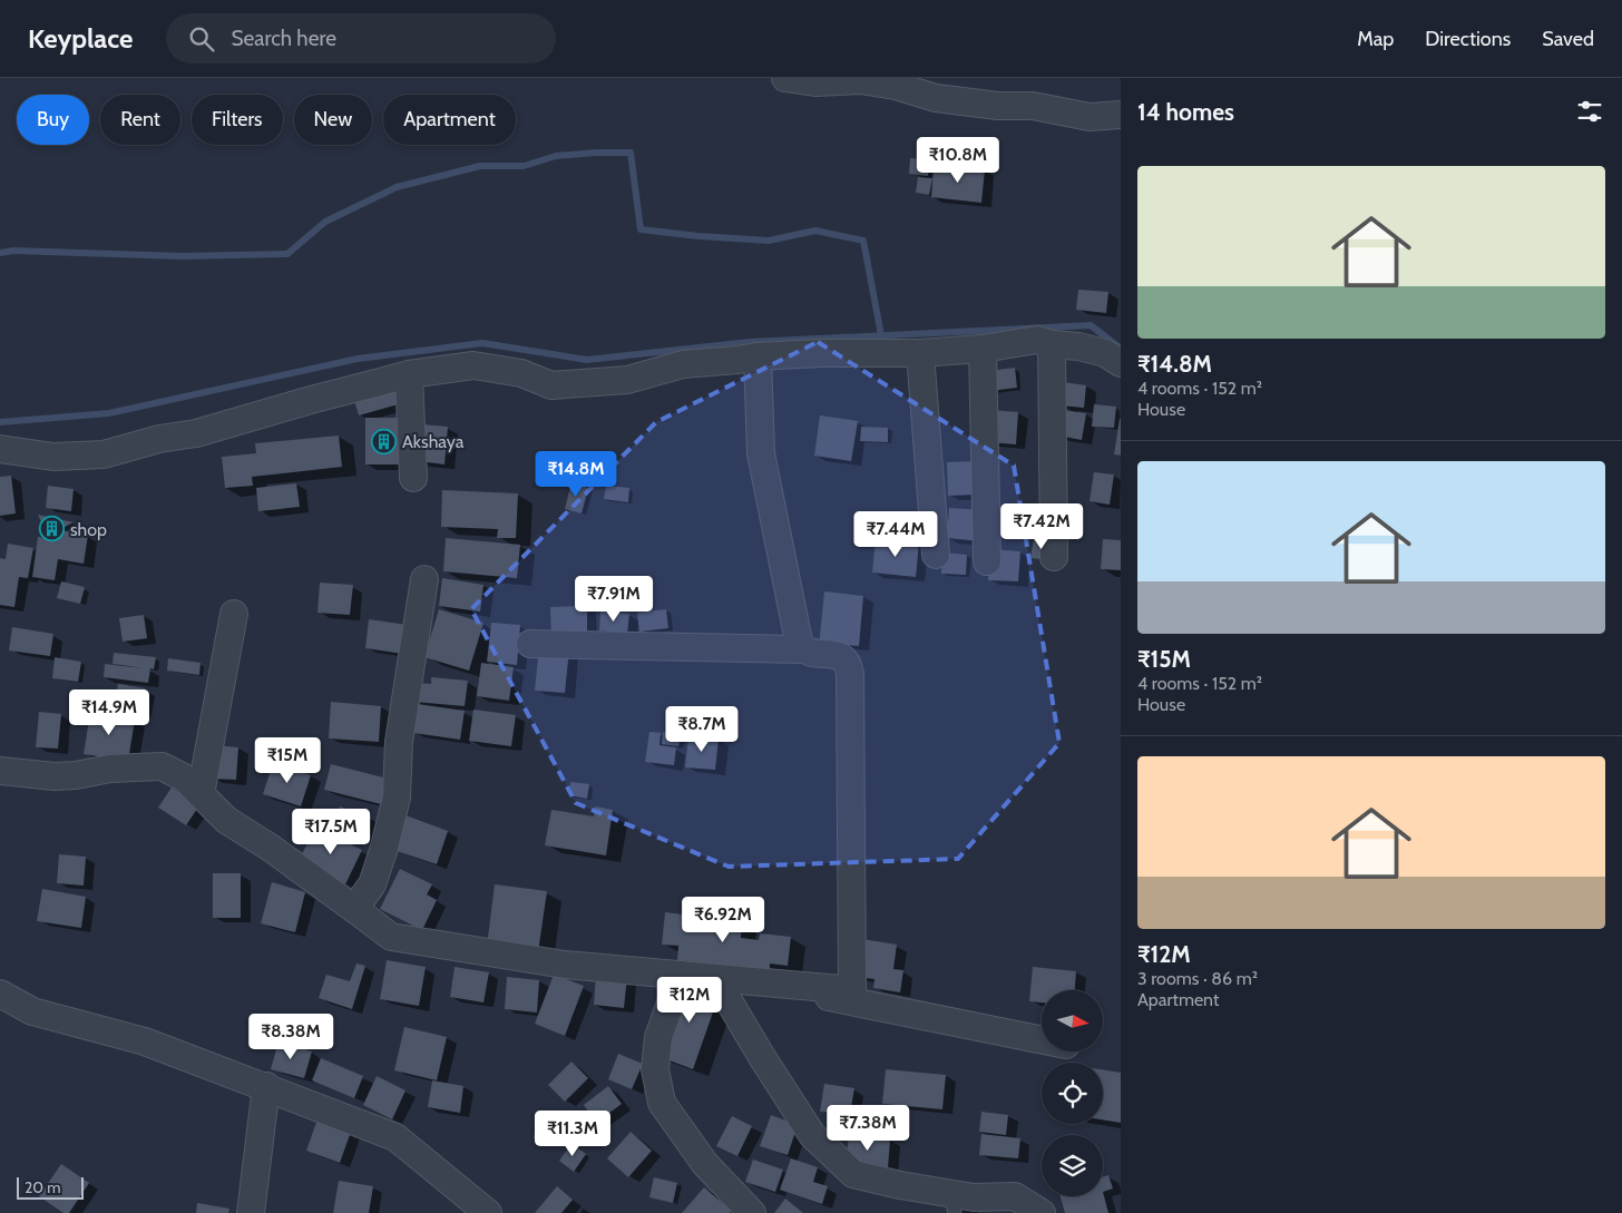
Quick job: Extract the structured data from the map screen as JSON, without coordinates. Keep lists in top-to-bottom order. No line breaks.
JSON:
{"places":{"building":["Akshaya","shop"]},"scale_bar":"20 m","north":"right","page":{"header":"Keyplace","search":"Search here","nav":["Map","Directions","Saved"],"heading":"14 homes","chip":["Buy","Rent","Filters","New","Apartment"],"price":["₹10.8M","₹14.8M","₹7.42M","₹7.44M","₹7.91M","₹14.9M","₹8.7M","₹15M","₹17.5M","₹6.92M","₹12M","₹8.38M","₹7.38M","₹11.3M"],"list":[{"name":"₹14.8M","note":"4 rooms · 152 m² · House"},{"name":"₹15M","note":"4 rooms · 152 m² · House"},{"name":"₹12M","note":"3 rooms · 86 m² · Apartment"}],"scale":"20 m"}}
